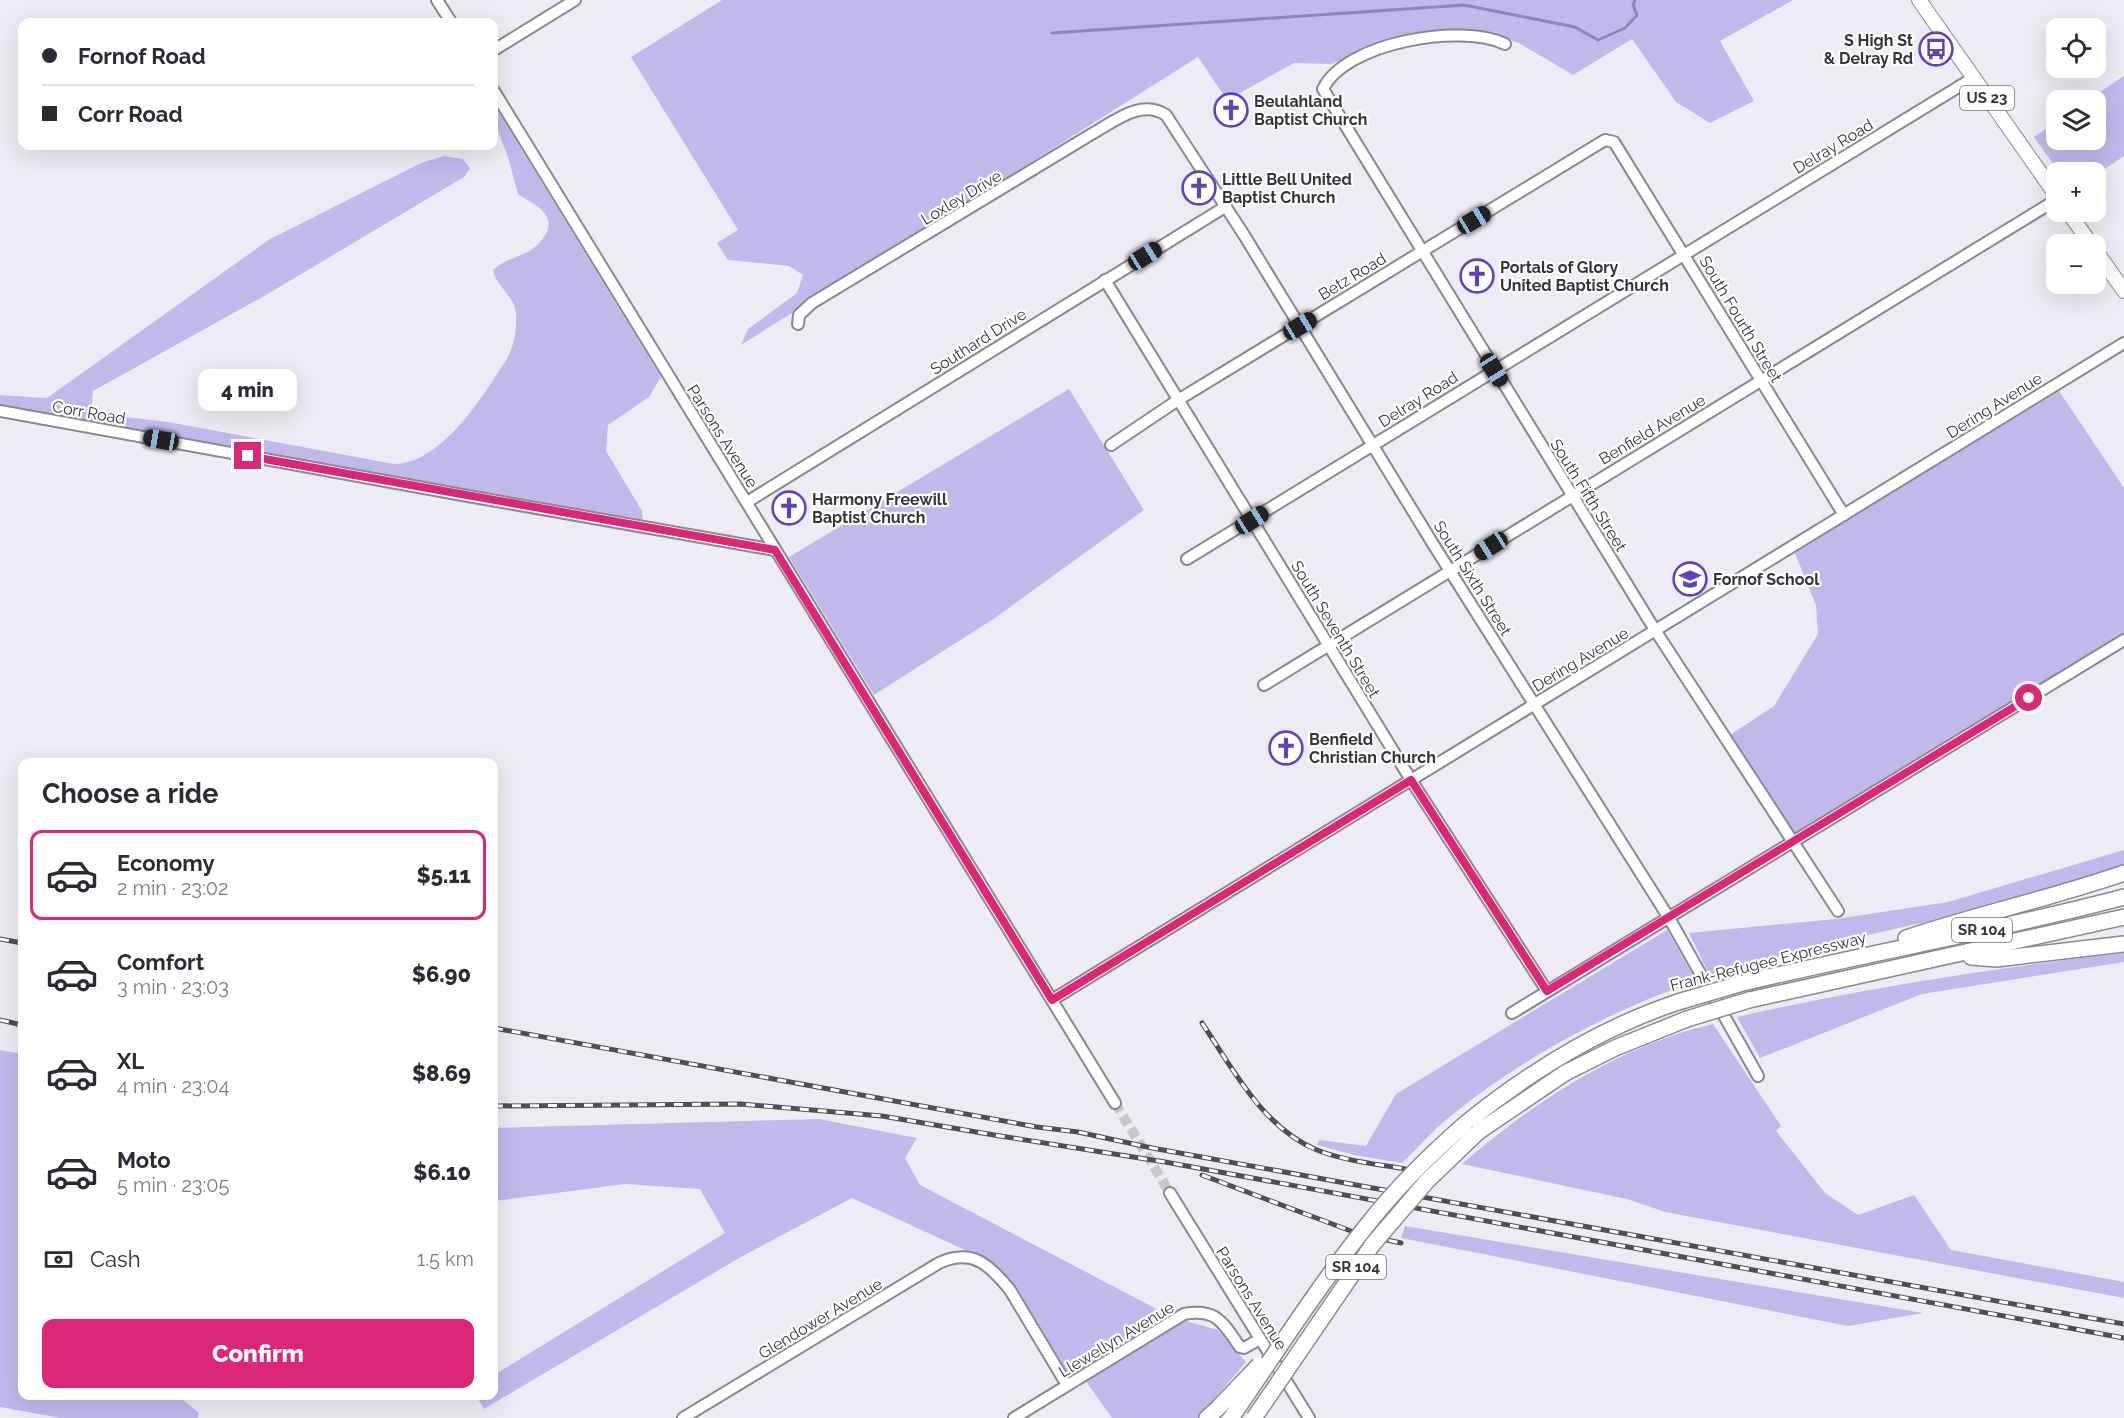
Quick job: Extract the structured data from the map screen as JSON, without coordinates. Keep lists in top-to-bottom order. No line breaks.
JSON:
{"streets":{"highway":["SR 104","Frank-Refugee Expressway"],"main road":["US 23"],"street":["Delray Road","Loxley Drive","Betz Road","South Fourth Street","Southard Drive","Dering Avenue","Corr Road","Benfield Avenue","Parsons Avenue","South Fifth Street","South Sixth Street","South Seventh Street","Glendower Avenue","Llewellyn Avenue"]},"crossings":[["US 23","Delray Road"],["Delray Road","South Fourth Street"],["Delray Road","South Fifth Street"],["Delray Road","South Sixth Street"],["Delray Road","South Seventh Street"],["Loxley Drive","South Sixth Street"],["Betz Road","South Fourth Street"],["Betz Road","South Fifth Street"],["Betz Road","South Sixth Street"],["Betz Road","South Seventh Street"],["South Fourth Street","Dering Avenue"],["South Fourth Street","Benfield Avenue"],["Southard Drive","Parsons Avenue"],["Southard Drive","South Sixth Street"],["Southard Drive","South Seventh Street"],["Dering Avenue","Parsons Avenue"],["Dering Avenue","South Fifth Street"],["Dering Avenue","South Sixth Street"],["Dering Avenue","South Seventh Street"],["Corr Road","Parsons Avenue"],["Benfield Avenue","South Fifth Street"],["Benfield Avenue","South Sixth Street"],["Benfield Avenue","South Seventh Street"],["Parsons Avenue","Llewellyn Avenue"],["Glendower Avenue","Llewellyn Avenue"]],"places":{"bus stop":["S High St & Delray Rd"],"church":["Beulahland Baptist Church","Little Bell United Baptist Church","Portals of Glory United Baptist Church","Harmony Freewill Baptist Church","Benfield Christian Church"],"school or university":["Fornof School"]},"page":{"map_buttons":["+","−"],"banner":["Fornof Road","Corr Road"],"bubble":"4 min","heading":"Choose a ride","list":[{"name":"Economy","note":"2 min · 23:02","value":"$5.11"},{"name":"Comfort","note":"3 min · 23:03","value":"$6.90"},{"name":"XL","note":"4 min · 23:04","value":"$8.69"},{"name":"Moto","note":"5 min · 23:05","value":"$6.10"}],"pay":["Cash","1.5 km"],"buttons":"Confirm"}}
